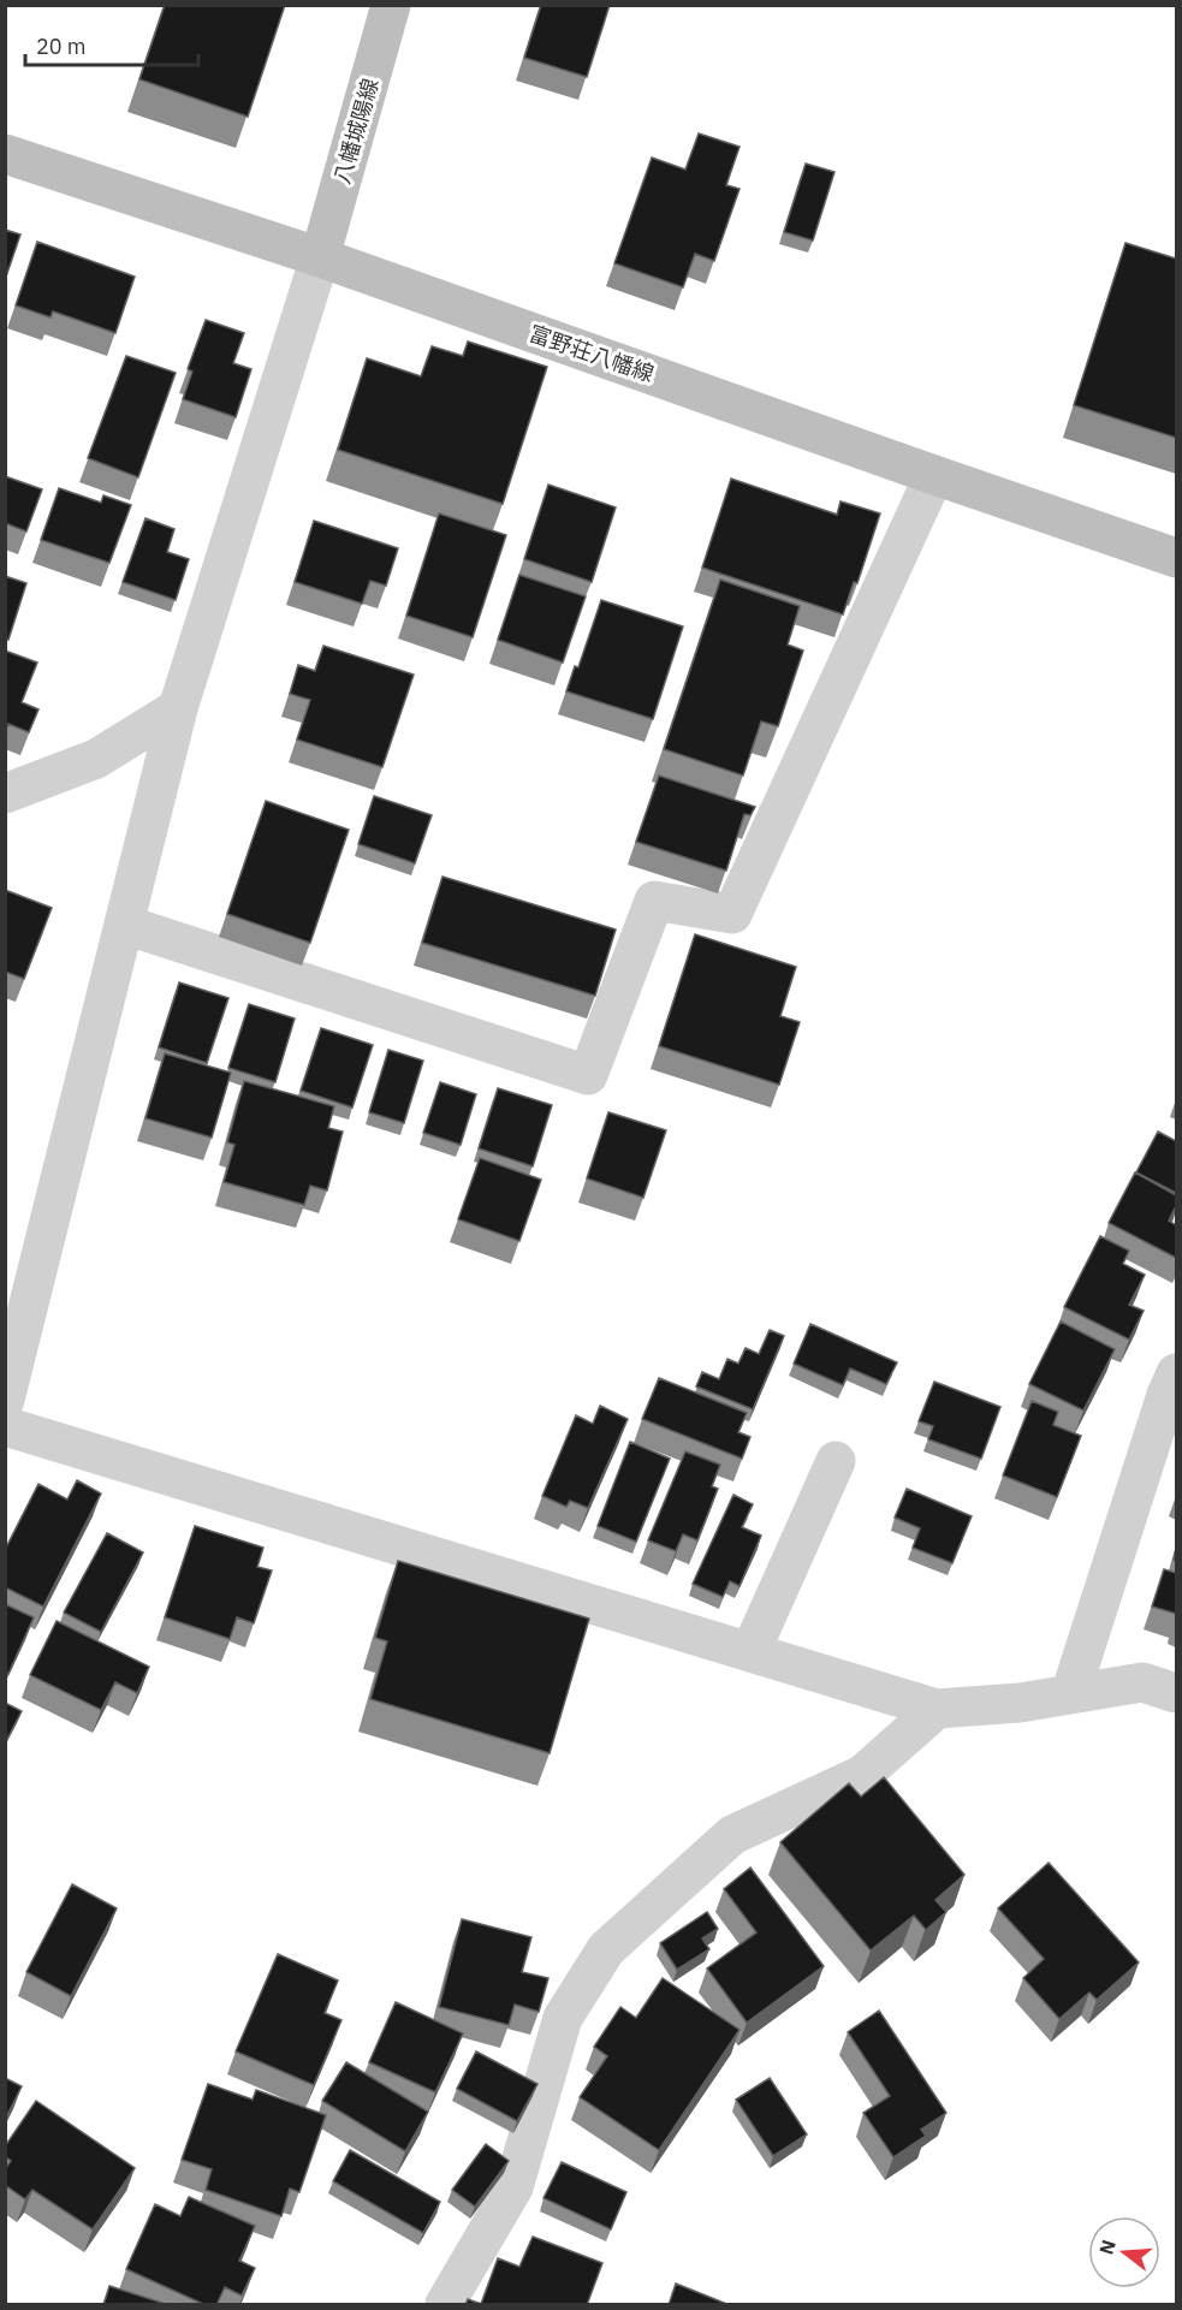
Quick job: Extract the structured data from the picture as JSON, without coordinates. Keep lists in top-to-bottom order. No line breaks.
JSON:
{"streets":{"main road":["八幡城陽線","富野荘八幡線"]},"crossings":[["八幡城陽線","富野荘八幡線"]],"scale_bar":"20 m","north":"left"}
